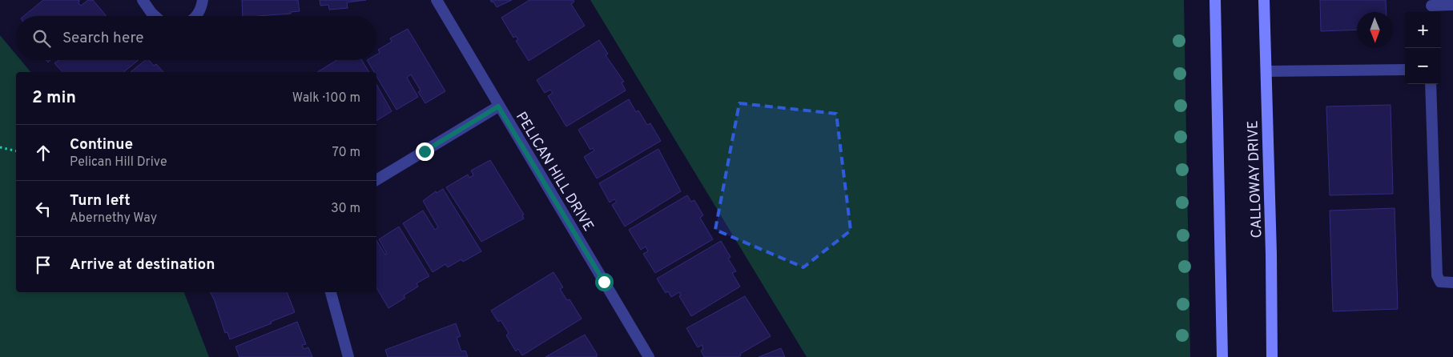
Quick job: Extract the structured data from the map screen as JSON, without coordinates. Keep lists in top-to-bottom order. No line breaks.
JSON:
{"streets":{"main road":["CALLOWAY DRIVE"],"street":["PELICAN HILL DRIVE"]},"north":"bottom","page":{"map_buttons":["+","−"],"search":"Search here","heading":["2 min","Walk · 100 m"],"list":[["Continue","Pelican Hill Drive","70 m"],["Turn left","Abernethy Way","30 m"],"Arrive at destination"]}}
